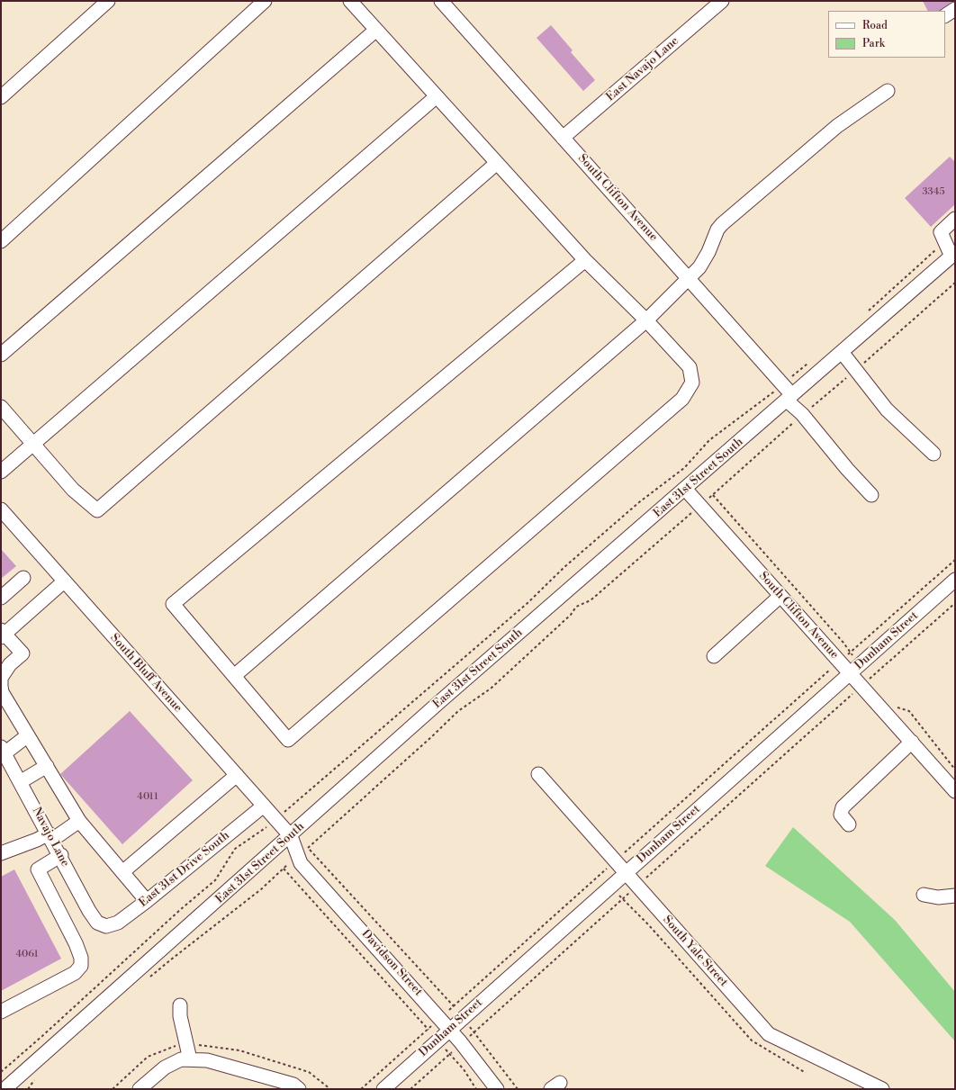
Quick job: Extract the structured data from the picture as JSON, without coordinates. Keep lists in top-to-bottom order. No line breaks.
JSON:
{"streets":{"street":["East Navajo Lane","South Clifton Avenue","East 31st Street South","Dunham Street","South Bluff Avenue","Navajo Lane","East 31st Drive South","South Yale Street","Davidson Street"]},"crossings":[["East Navajo Lane","South Clifton Avenue"],["South Clifton Avenue","East 31st Street South"],["South Clifton Avenue","Dunham Street"],["East 31st Street South","South Bluff Avenue"],["East 31st Street South","Davidson Street"],["Dunham Street","South Yale Street"],["Dunham Street","Davidson Street"],["South Bluff Avenue","East 31st Drive South"],["South Bluff Avenue","Davidson Street"],["Navajo Lane","East 31st Drive South"]],"house_numbers":["3345","4011","4061"],"legend":["Road","Park"]}
